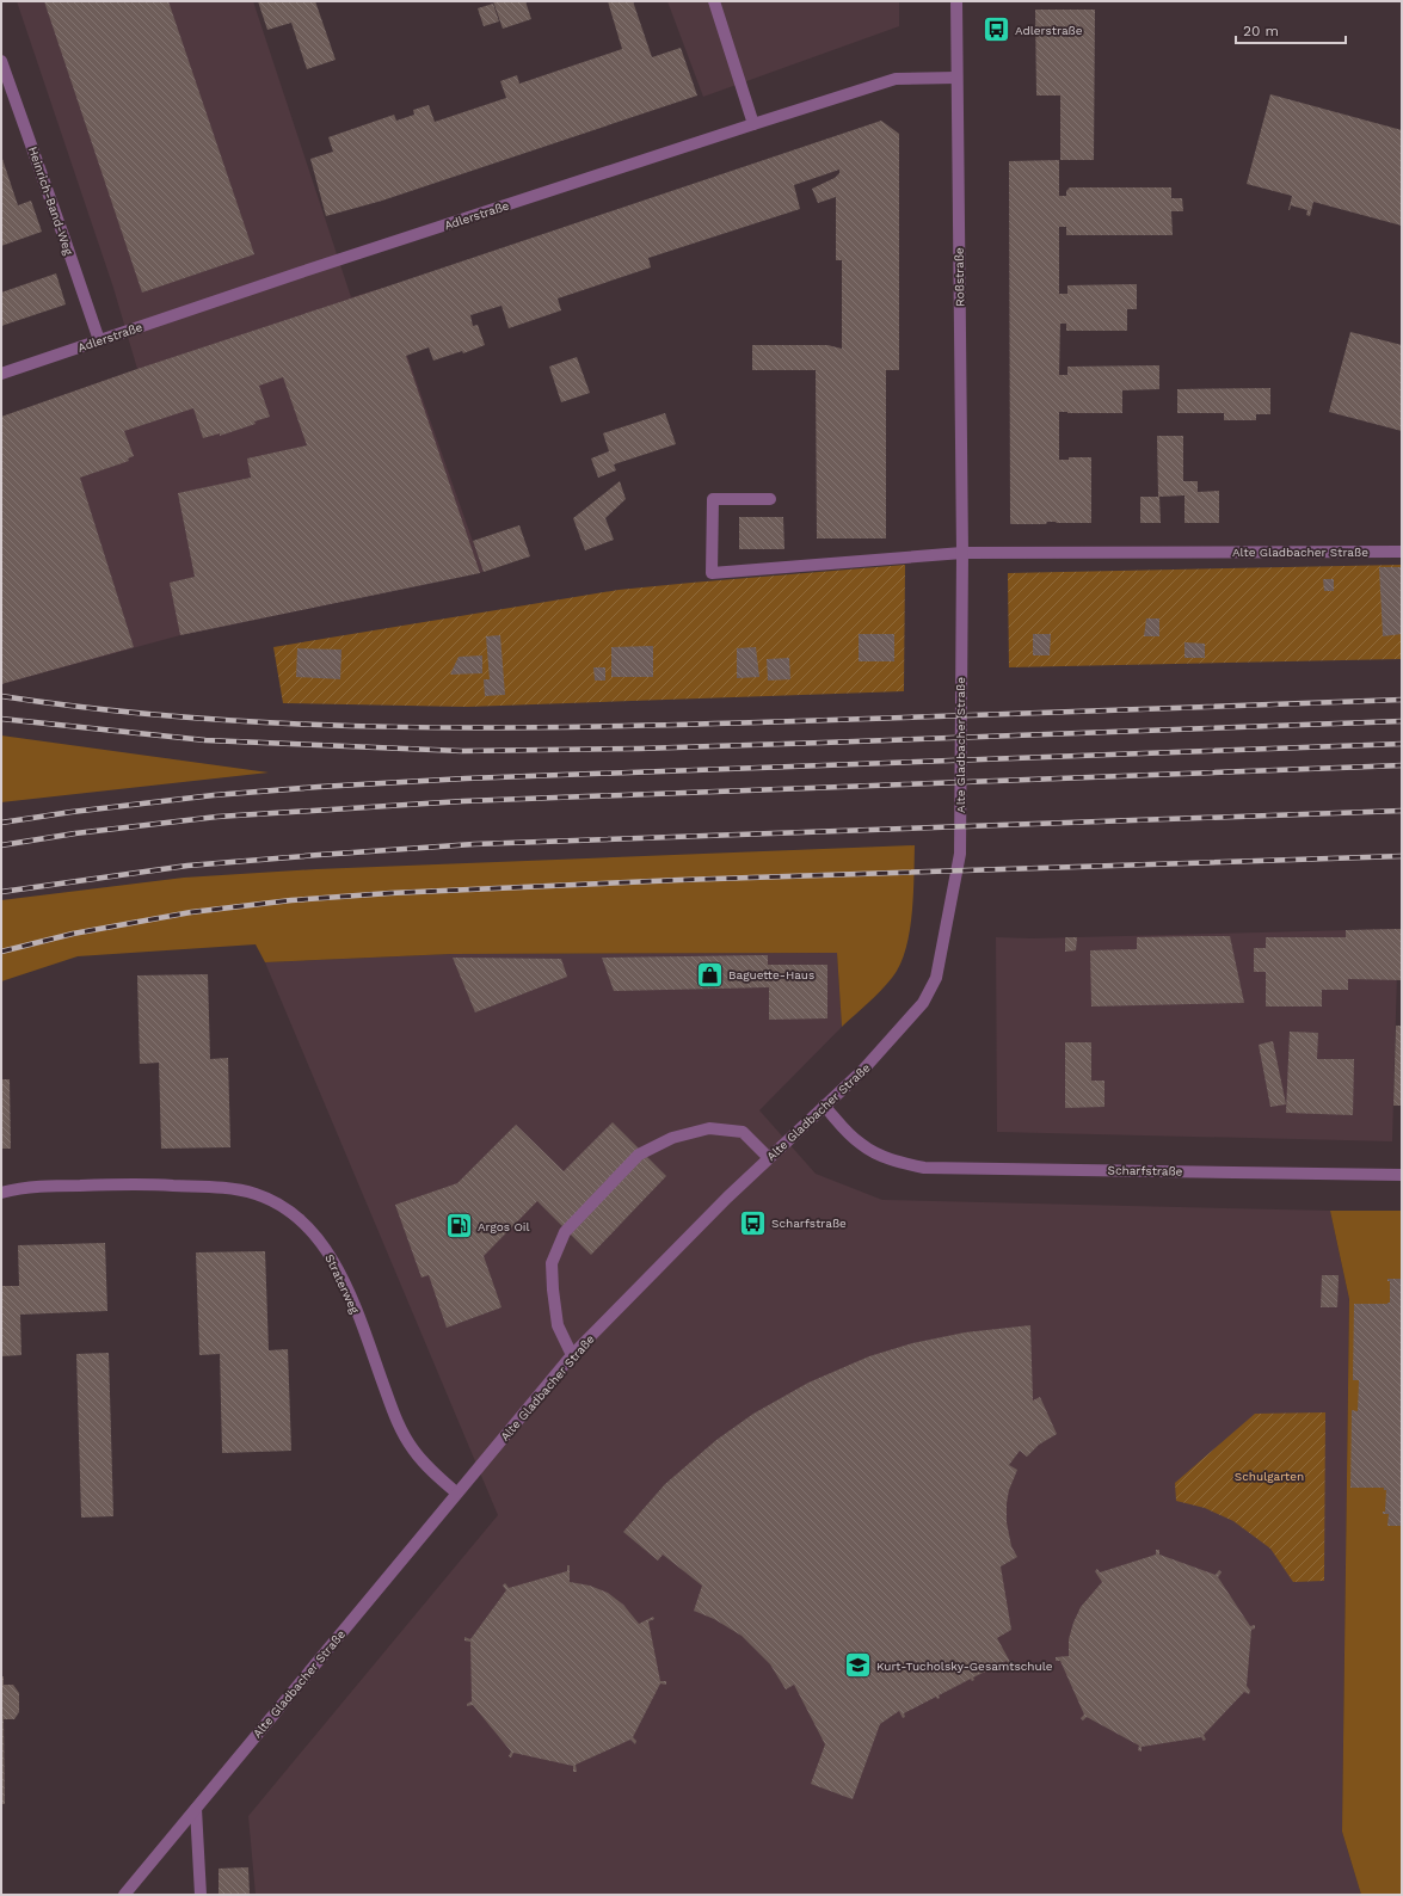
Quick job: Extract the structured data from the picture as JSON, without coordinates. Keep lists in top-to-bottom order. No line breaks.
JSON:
{"streets":{"street":["Heinrich-Band-Weg","Adlerstraße","Roßstraße","Alte Gladbacher Straße","Scharfstraße","Straterweg"]},"crossings":[["Heinrich-Band-Weg","Adlerstraße"],["Adlerstraße","Roßstraße"],["Roßstraße","Alte Gladbacher Straße"],["Alte Gladbacher Straße","Scharfstraße"],["Alte Gladbacher Straße","Straterweg"]],"parks":["Schulgarten"],"places":{"bus stop":["Adlerstraße","Scharfstraße"],"shop":["Baguette-Haus"],"fuel station":["Argos Oil"],"school or university":["Kurt-Tucholsky-Gesamtschule"]},"scale_bar":"20 m"}
